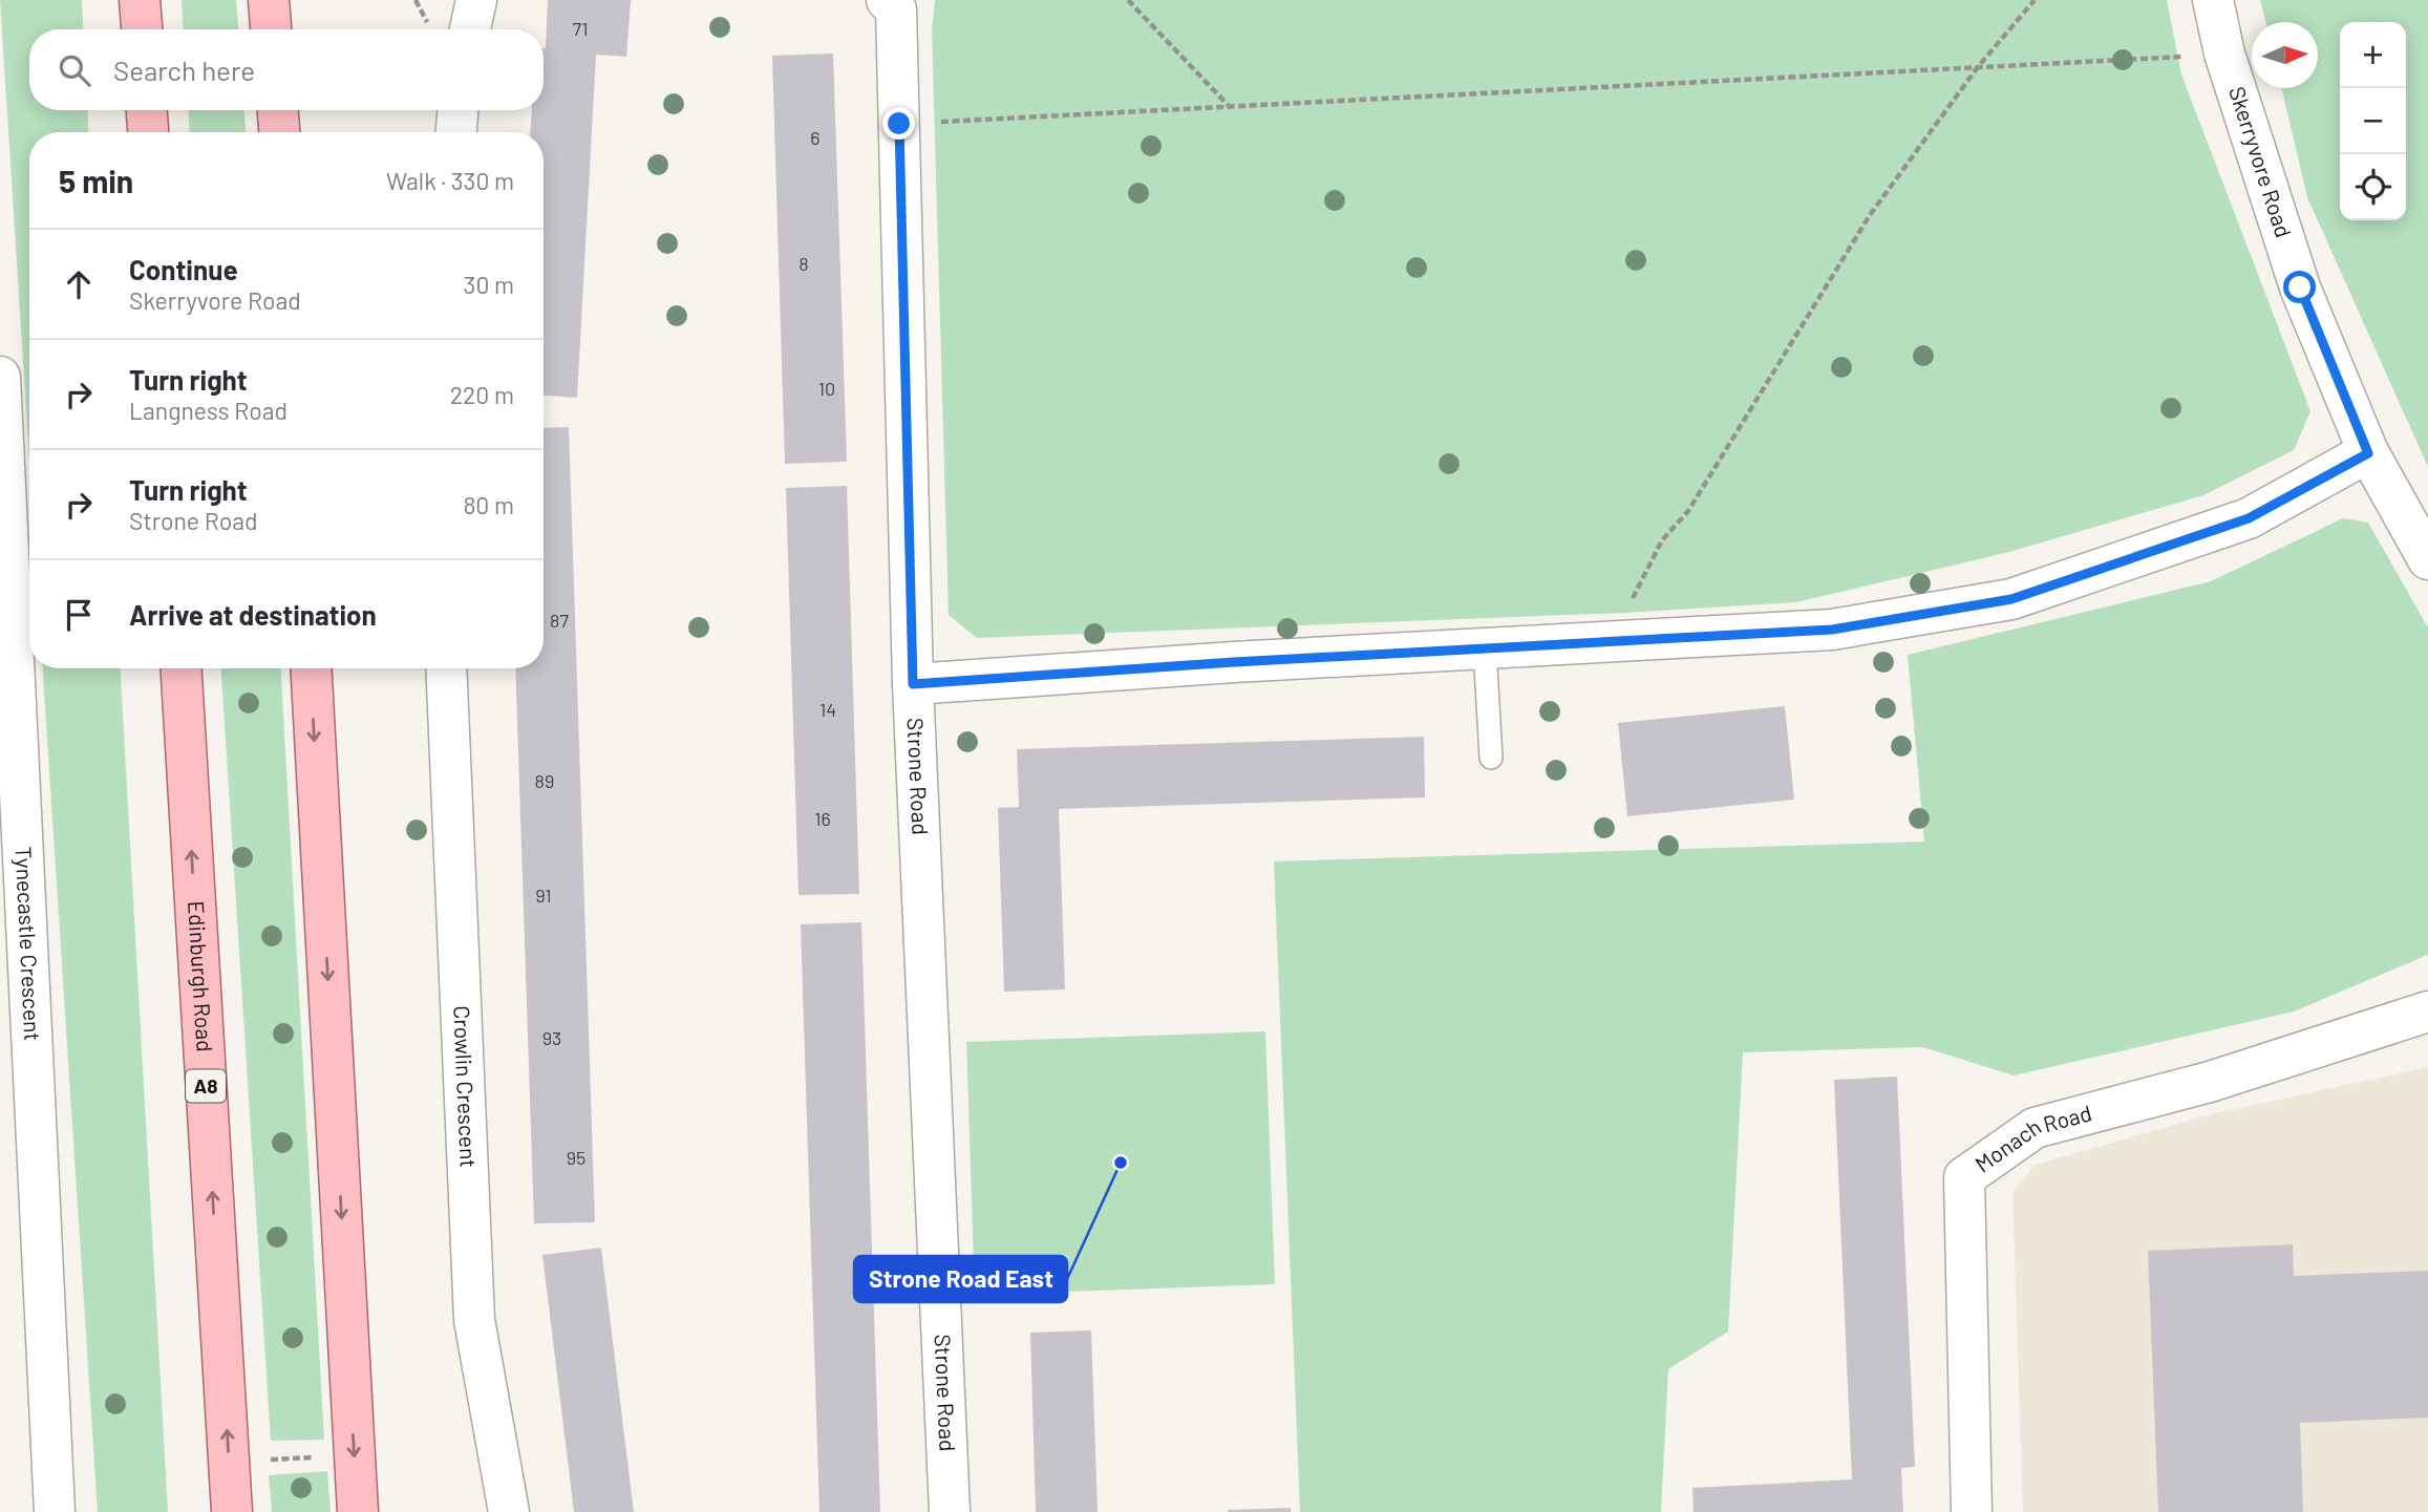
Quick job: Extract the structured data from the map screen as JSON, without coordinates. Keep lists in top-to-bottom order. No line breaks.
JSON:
{"streets":{"main road":["Edinburgh Road","A8"],"street":["Skerryvore Road","Strone Road","Tynecastle Crescent","Crowlin Crescent","Monach Road"]},"places":["Strone Road East"],"house_numbers":["71","6","8","10","87","14","89","16","91","93","95"],"north":"right","page":{"map_buttons":["+","−"],"search":"Search here","heading":["5 min","Walk · 330 m"],"list":[["Continue","Skerryvore Road","30 m"],["Turn right","Langness Road","220 m"],["Turn right","Strone Road","80 m"],"Arrive at destination"]}}
